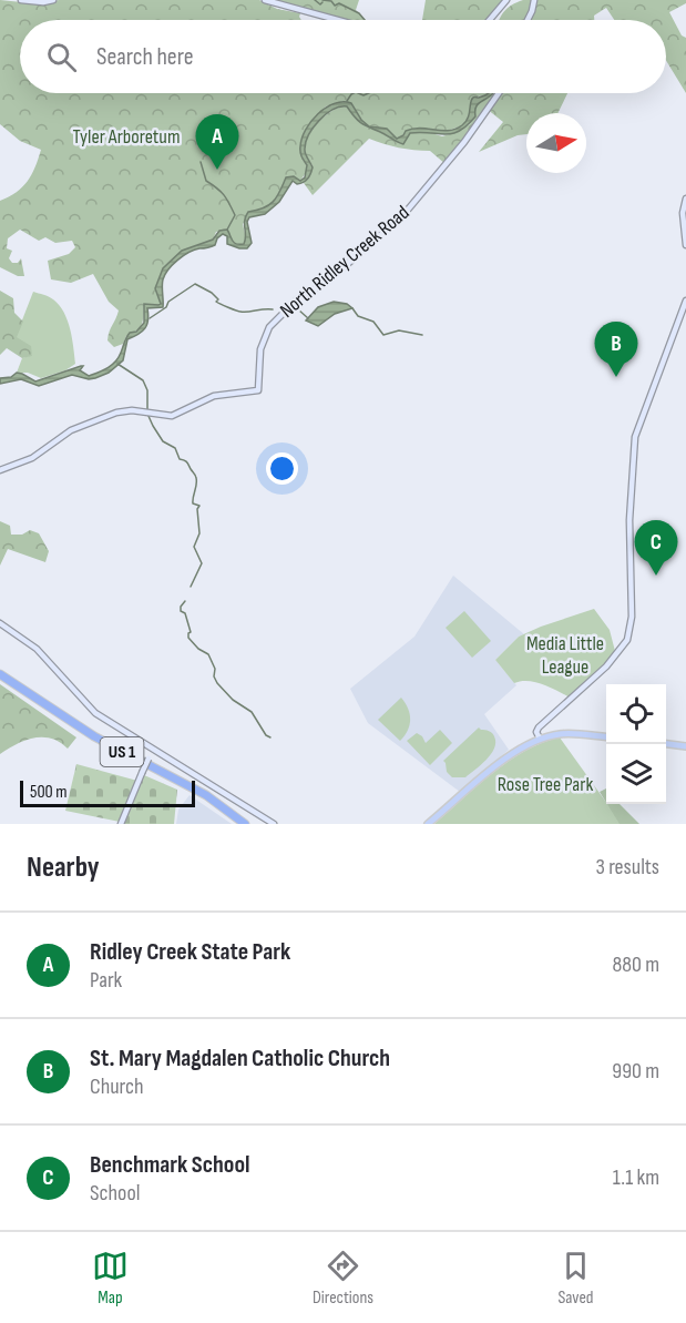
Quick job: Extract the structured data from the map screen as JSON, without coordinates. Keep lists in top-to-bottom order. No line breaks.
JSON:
{"streets":{"highway":["US 1"],"street":["North Ridley Creek Road"]},"parks":["Tyler Arboretum","Media Little League","Rose Tree Park"],"scale_bar":"500 m","north":"right","page":{"search":"Search here","pins":["A","B","C"],"scale":"500 m","heading":["Nearby","3 results"],"list":[{"mark":"A","name":"Ridley Creek State Park","note":"Park","value":"880 m"},{"mark":"B","name":"St. Mary Magdalen Catholic Church","note":"Church","value":"990 m"},{"mark":"C","name":"Benchmark School","note":"School","value":"1.1 km"}],"nav":["Map","Directions","Saved"]}}
